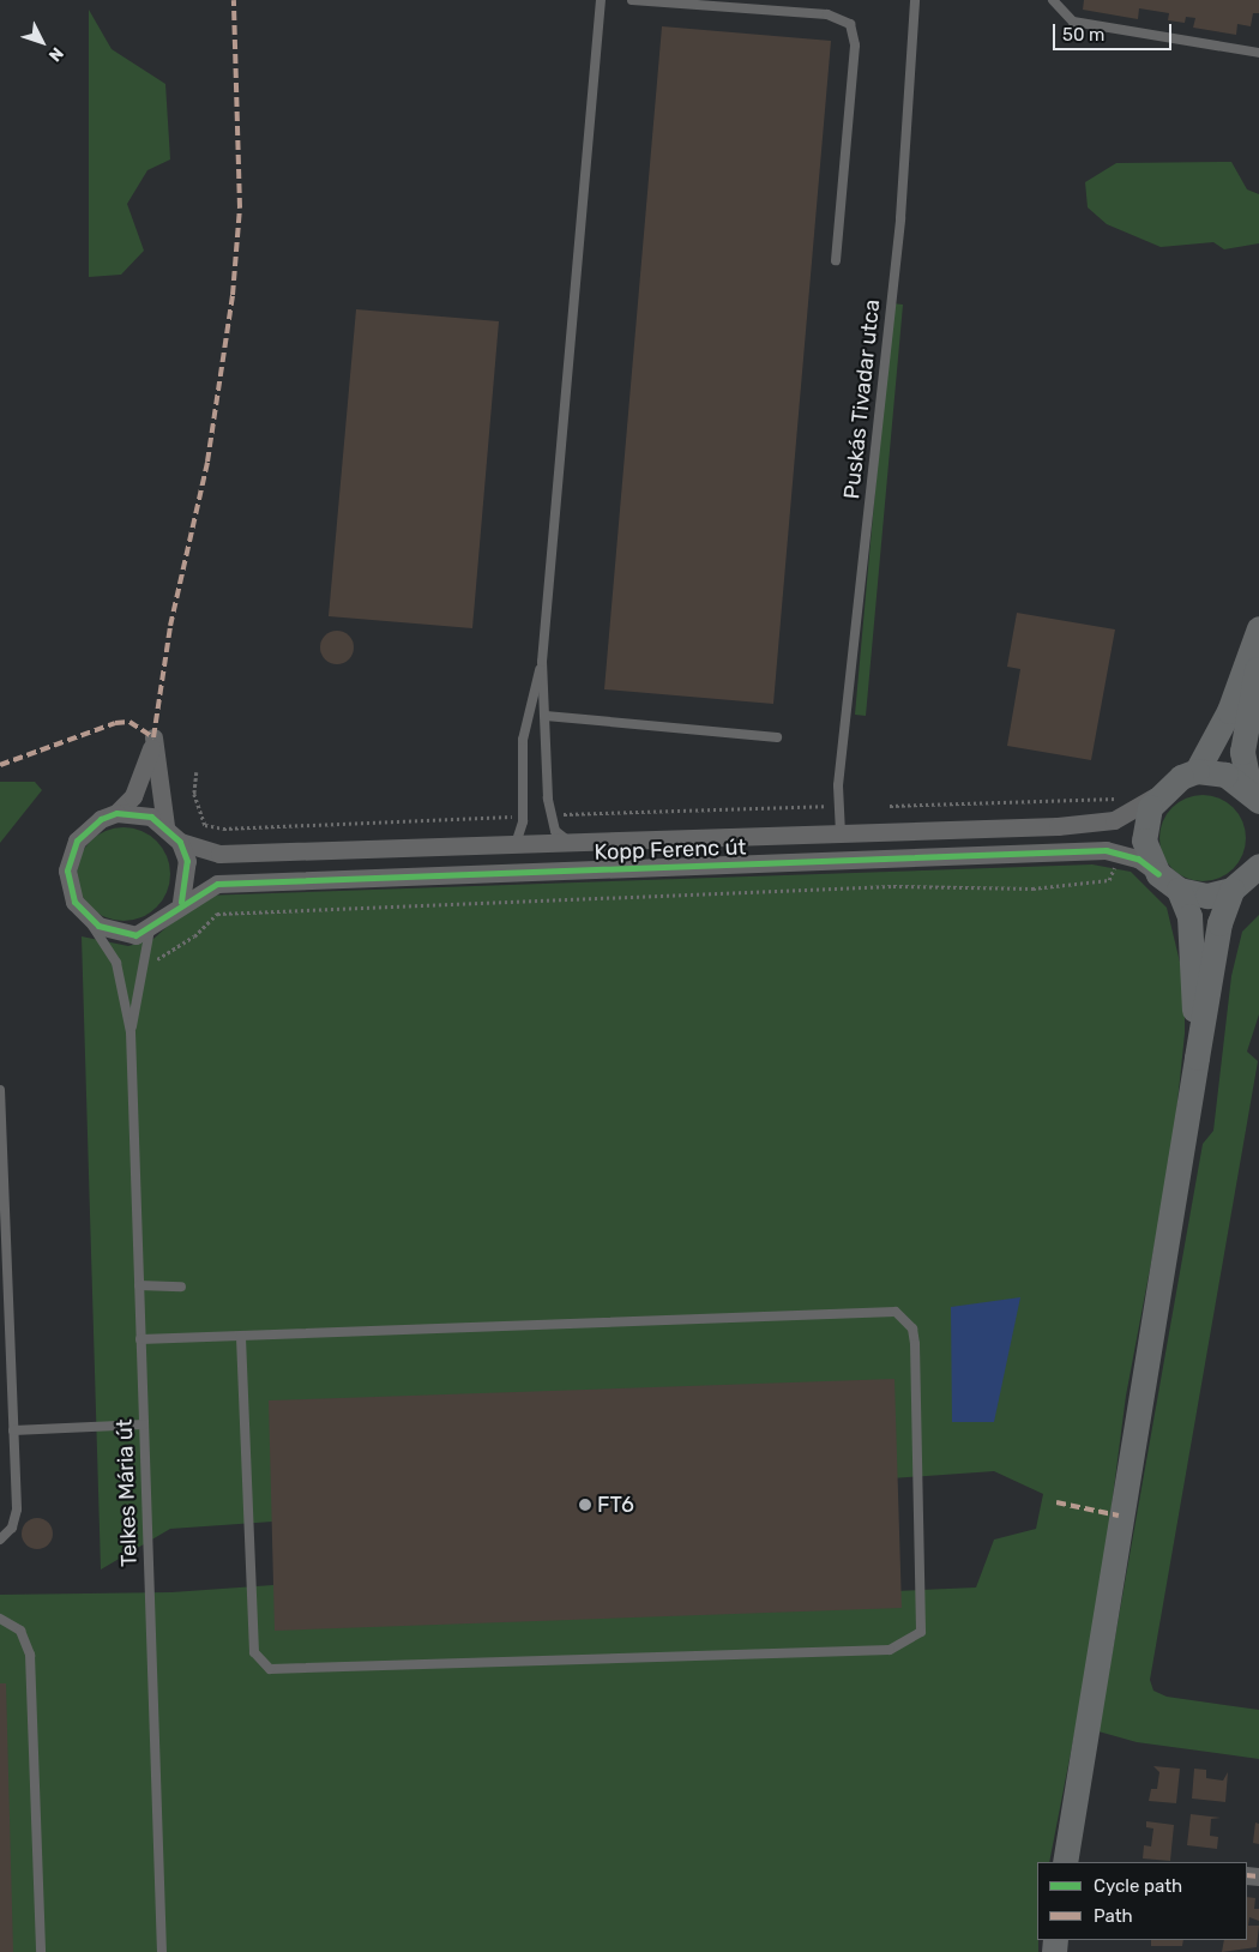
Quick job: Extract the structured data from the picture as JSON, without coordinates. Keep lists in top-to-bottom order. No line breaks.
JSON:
{"streets":{"street":["Kopp Ferenc út"],"lane":["Puskás Tivadar utca","Telkes Mária út"]},"crossings":[["Puskás Tivadar utca","Kopp Ferenc út"]],"places":["FT6"],"legend":["Cycle path","Path"],"scale_bar":"50 m","north":"bottom right"}
